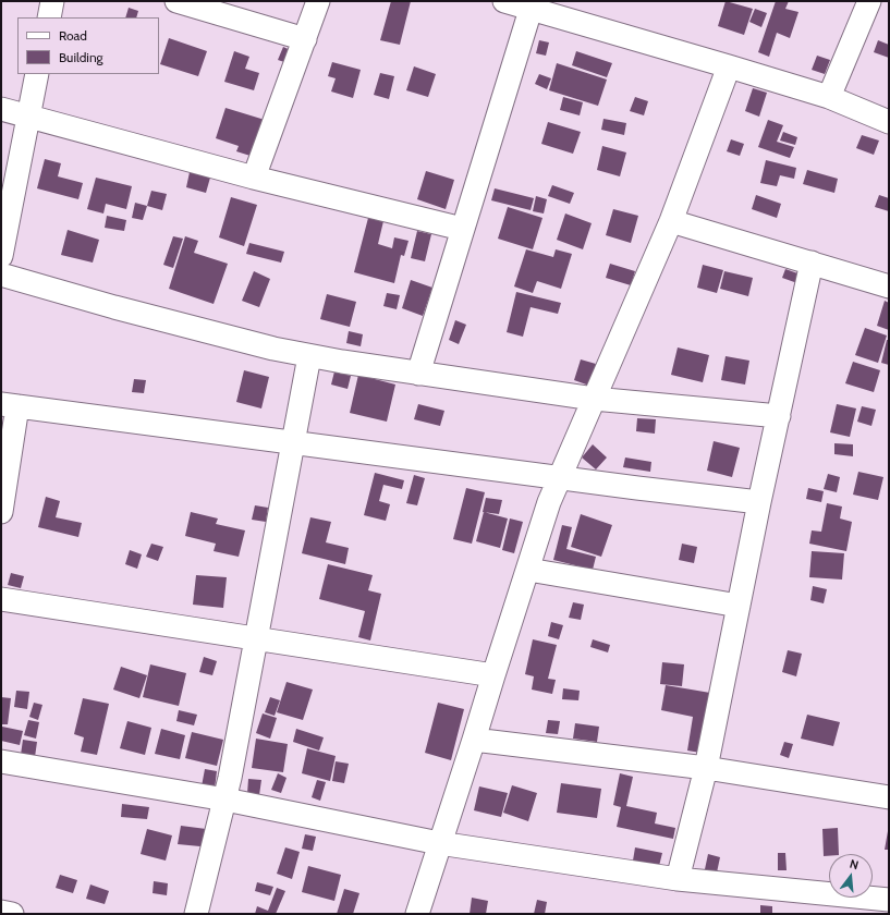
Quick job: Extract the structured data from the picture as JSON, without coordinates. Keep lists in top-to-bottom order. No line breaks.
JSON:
{"legend":["Road","Building"],"north":"top"}
